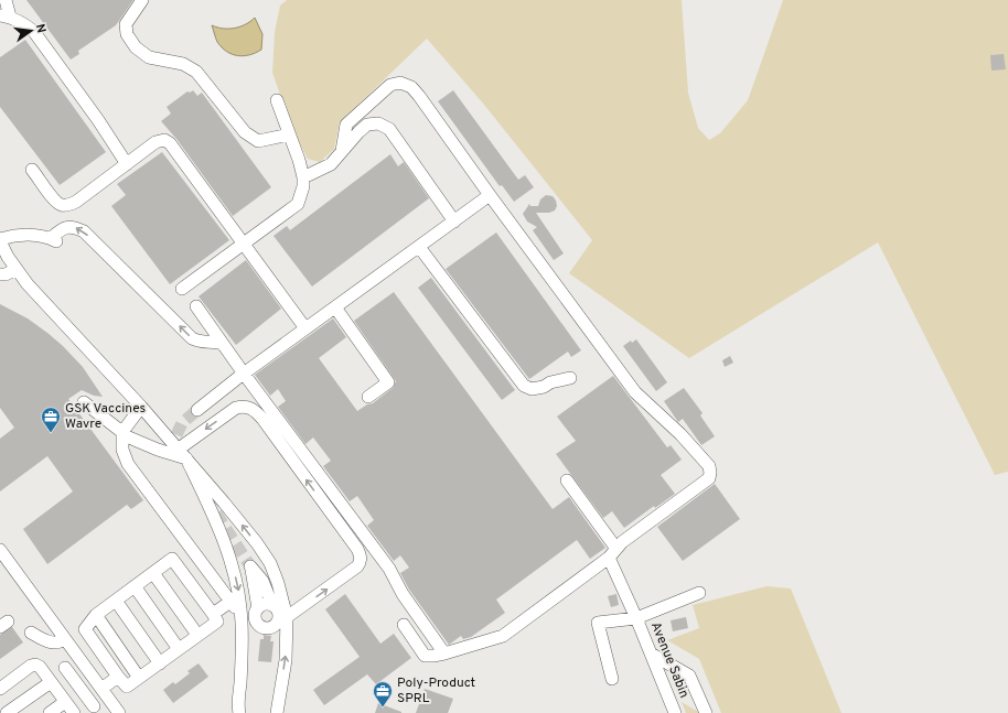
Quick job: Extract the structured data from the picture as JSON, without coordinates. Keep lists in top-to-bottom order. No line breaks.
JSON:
{"streets":{"street":["Avenue Sabin"]},"places":{"office":["GSK Vaccines Wavre","Poly-Product SPRL"]},"north":"right"}
